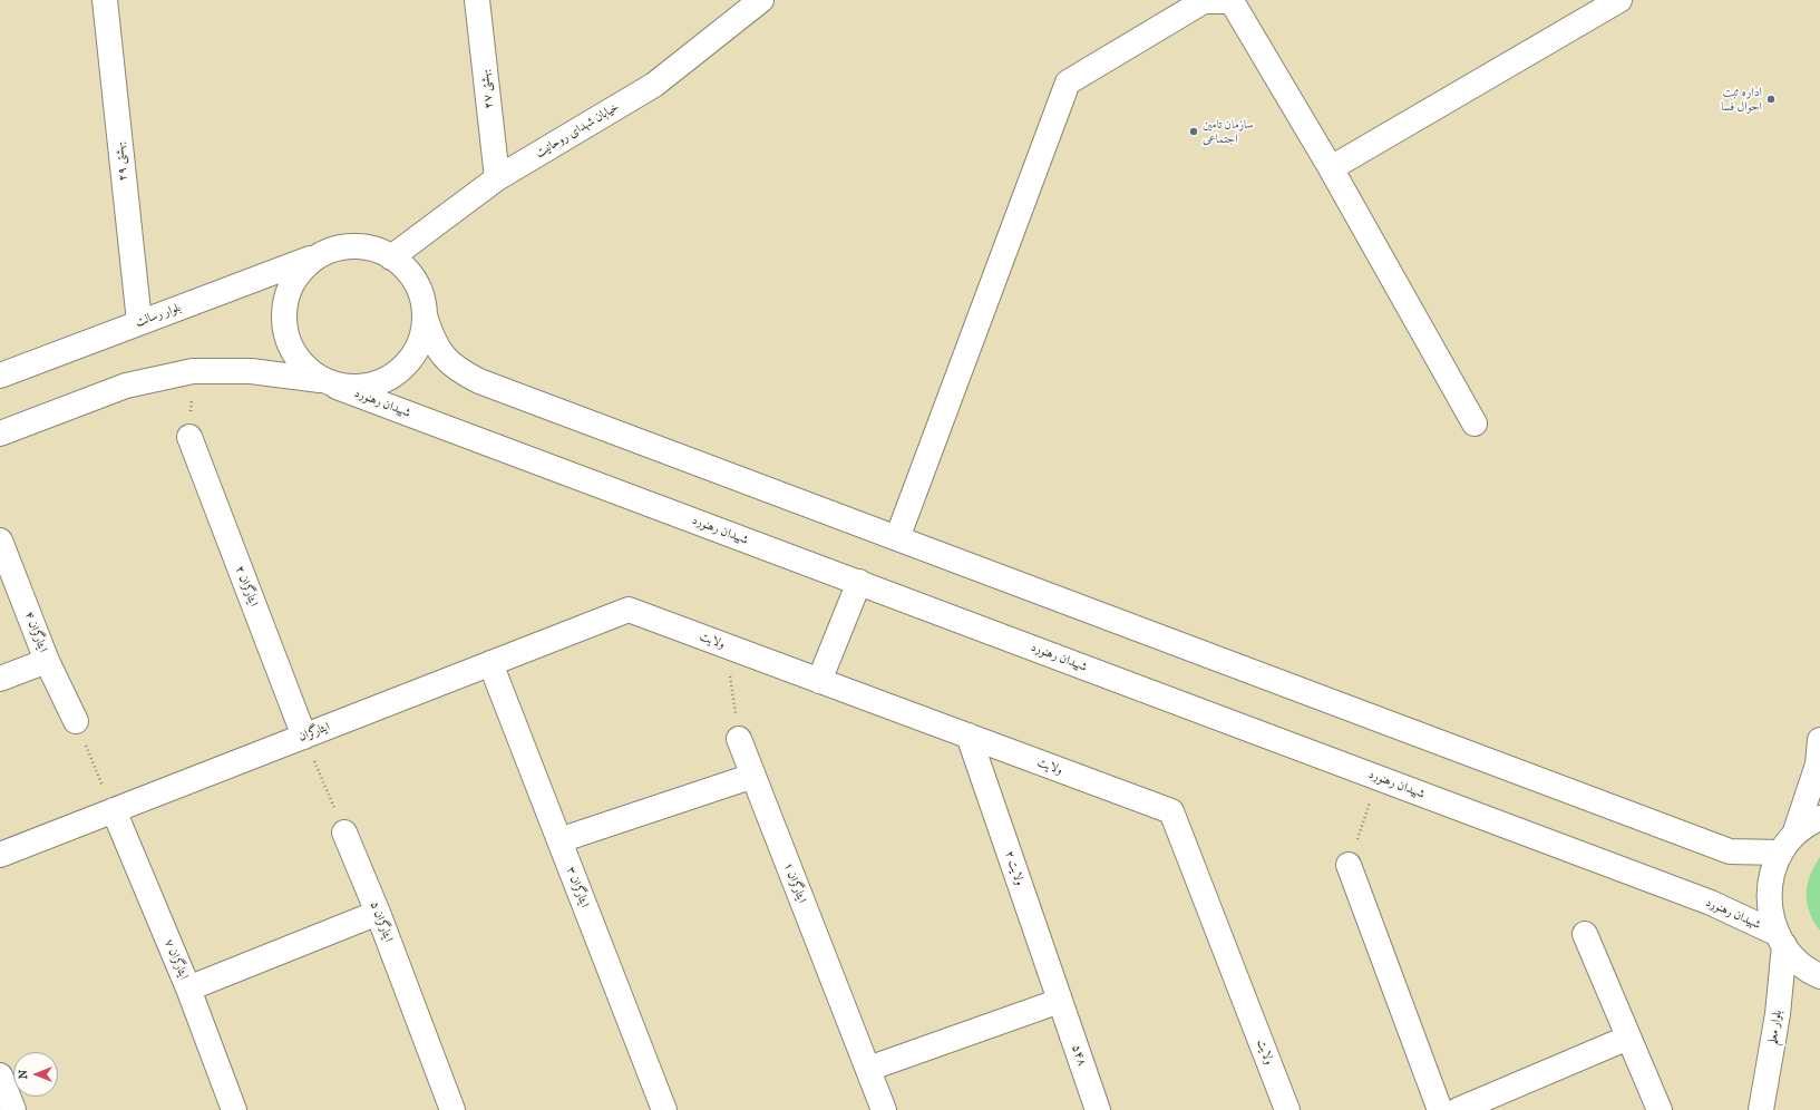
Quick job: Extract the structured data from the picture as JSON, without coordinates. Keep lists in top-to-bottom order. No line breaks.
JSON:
{"streets":{"street":["بهشتی ۲۷","خیابان شهدای روحانیت","بهشتی ۲۹","بلوار رسالت","شهیدان رهنورد","ایثارگران ۲","ایثارگران ۴","ولایت","ایثارگران","ولایت ۲","ایثارگران ۱","ایثارگران ۳","ایثارگران ۵","ایثارگران ۷","بلوار معلم","۵۴۸"]},"crossings":[["بهشتی ۲۷","خیابان شهدای روحانیت"],["خیابان شهدای روحانیت","بلوار رسالت"],["خیابان شهدای روحانیت","شهیدان رهنورد"],["بهشتی ۲۹","بلوار رسالت"],["بلوار رسالت","شهیدان رهنورد"],["شهیدان رهنورد","بلوار معلم"],["ایثارگران ۲","ایثارگران"],["ولایت","ایثارگران"],["ولایت","ولایت ۲"],["ایثارگران","ایثارگران ۳"],["ایثارگران","ایثارگران ۷"],["ولایت ۲","۵۴۸"]],"places":["اداره ثبت احوال فسا","سازمان تامین اجتماعی"],"north":"left"}
